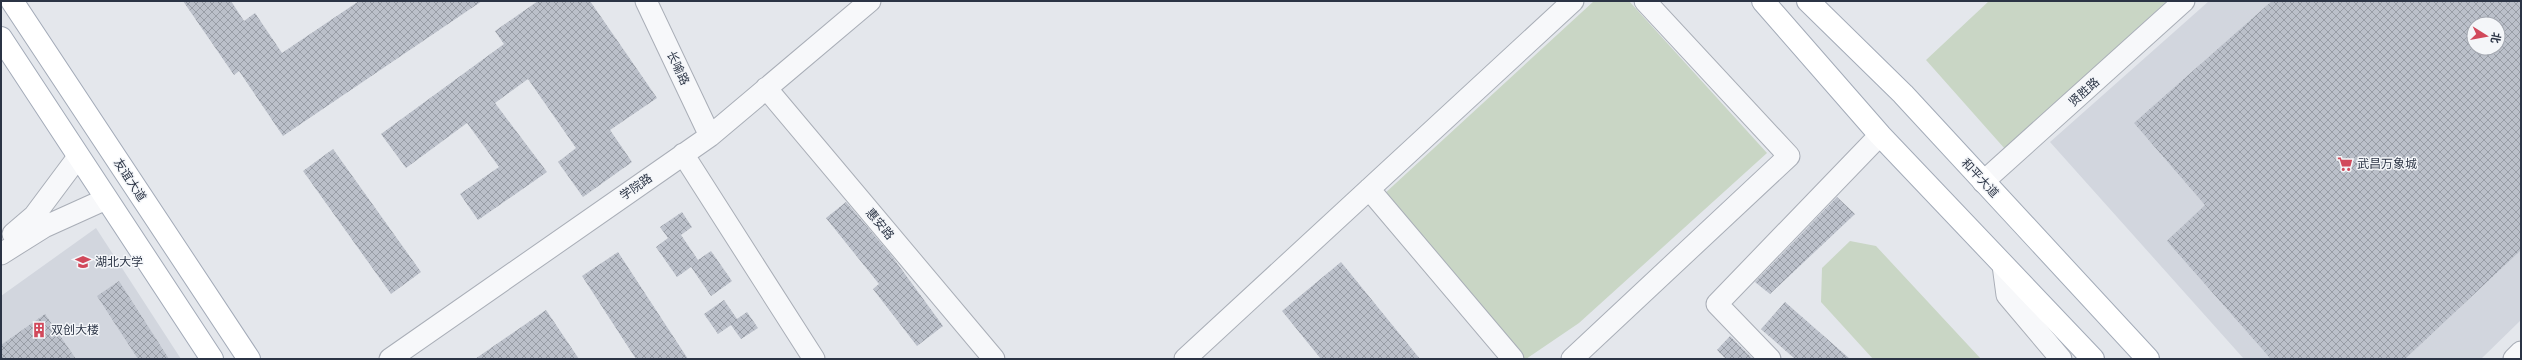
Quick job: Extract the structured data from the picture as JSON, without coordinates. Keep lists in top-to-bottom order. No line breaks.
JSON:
{"streets":{"main road":["和平大道","友谊大道"],"street":["长喻路","贤胜路","学院路","惠安路"]},"crossings":[["长喻路","学院路"],["贤胜路","和平大道"],["学院路","惠安路"]],"places":{"supermarket":["武昌万象城"],"school or university":["湖北大学"],"building":["双创大楼"]},"north":"right"}
